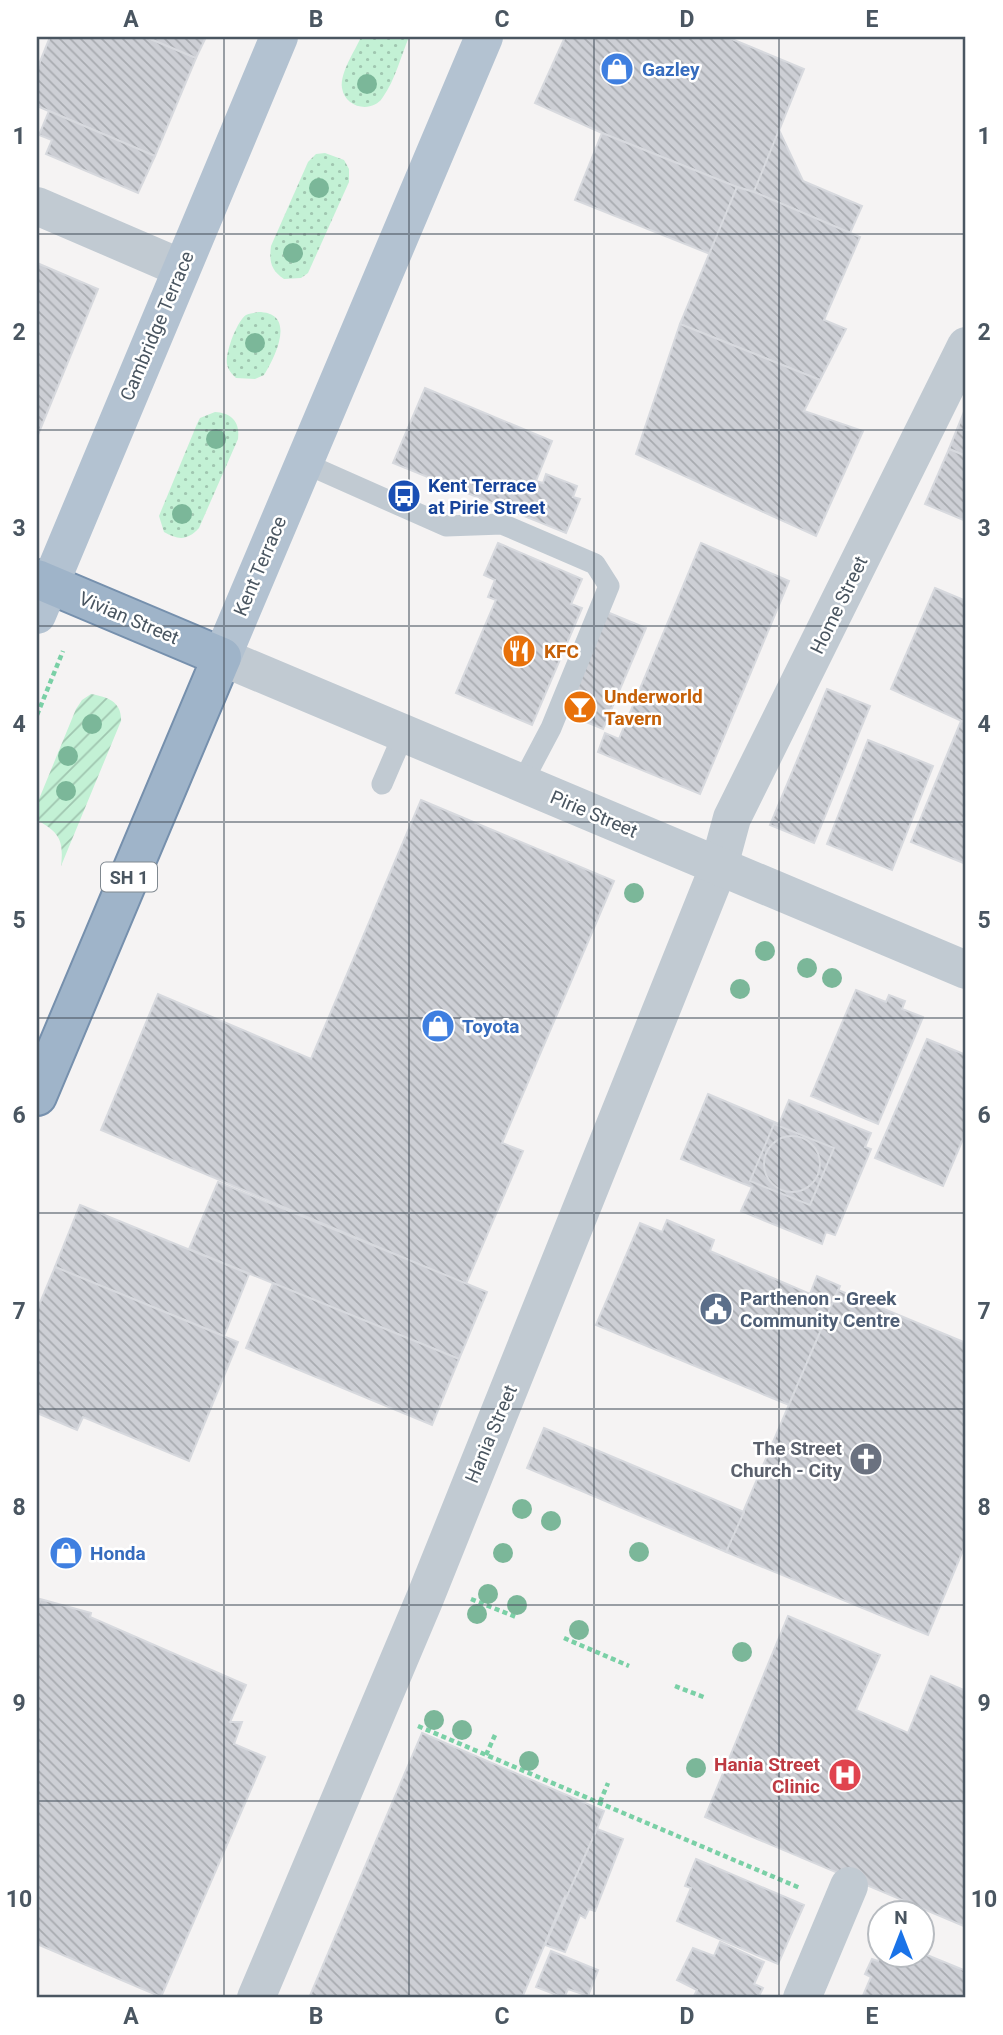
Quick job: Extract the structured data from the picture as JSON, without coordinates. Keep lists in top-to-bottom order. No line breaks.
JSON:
{"streets":{"highway":["Kent Terrace","Vivian Street","SH 1"],"main road":["Cambridge Terrace"],"street":["Home Street","Pirie Street","Hania Street"]},"crossings":[["Cambridge Terrace","Vivian Street"],["Kent Terrace","Vivian Street"],["Kent Terrace","Pirie Street"],["Home Street","Pirie Street"],["Home Street","Hania Street"],["Vivian Street","Pirie Street"],["Pirie Street","Hania Street"]],"places":{"shop":["Gazley","Toyota","Honda"],"bus stop":["Kent Terrace at Pirie Street"],"restaurant":["KFC"],"bar":["Underworld Tavern"],"public building":["Parthenon - Greek Community Centre"],"church":["The Street Church - City"],"hospital":["Hania Street Clinic"]},"north":"top","grid":{"columns":["A","B","C","D","E"],"rows":["1","2","3","4","5","6","7","8","9","10"]}}
